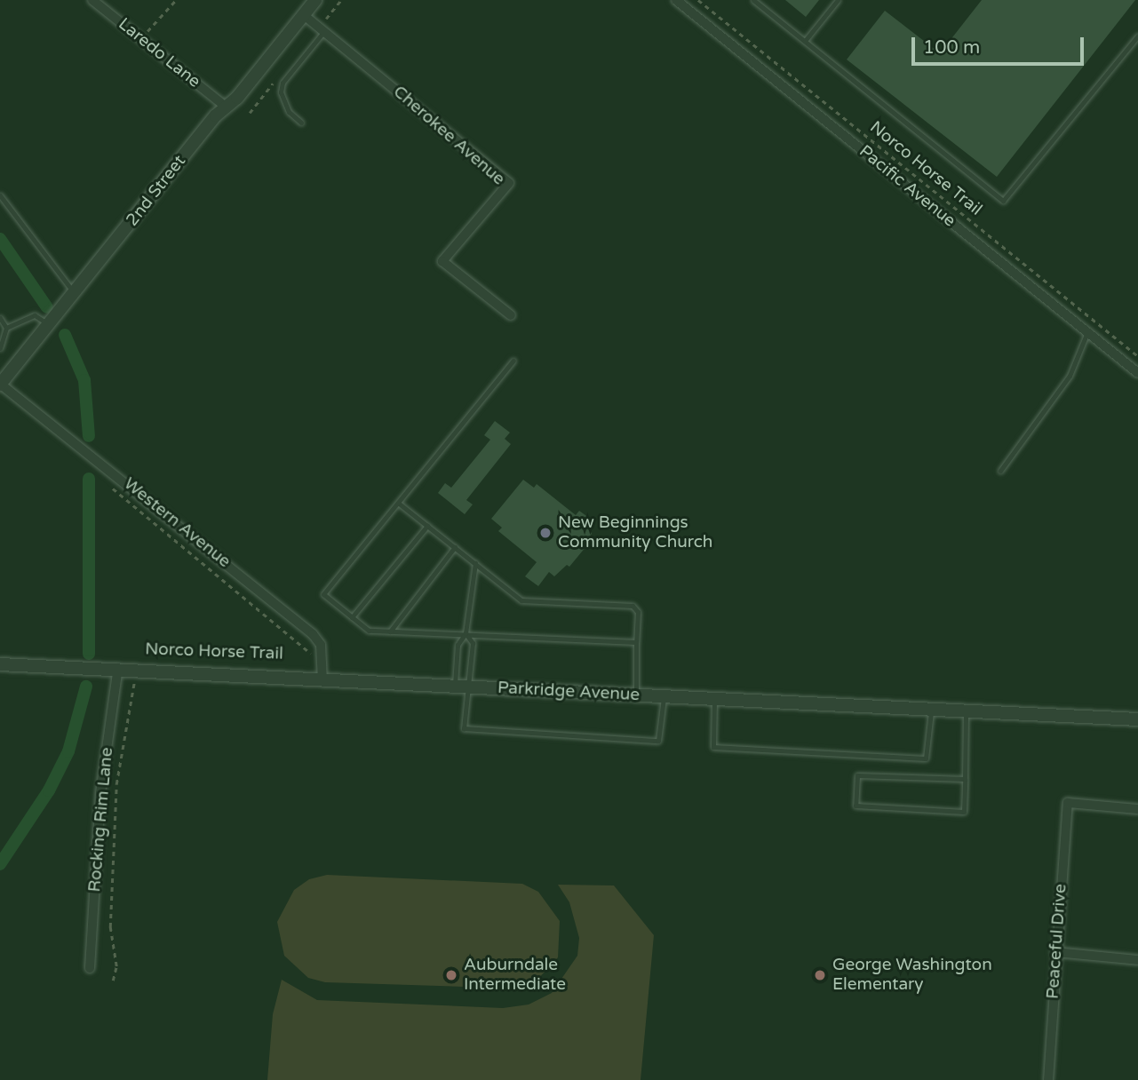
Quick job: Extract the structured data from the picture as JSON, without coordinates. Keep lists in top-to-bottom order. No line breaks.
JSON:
{"streets":{"street":["Laredo Lane","Cherokee Avenue","Pacific Avenue","2nd Street","Western Avenue","Parkridge Avenue","Rocking Rim Lane","Peaceful Drive"],"path":["Norco Horse Trail"]},"crossings":[["Laredo Lane","2nd Street"],["Cherokee Avenue","2nd Street"],["Norco Horse Trail","Parkridge Avenue"],["2nd Street","Western Avenue"],["Western Avenue","Parkridge Avenue"],["Parkridge Avenue","Rocking Rim Lane"]],"places":["New Beginnings Community Church","Auburndale Intermediate","George Washington Elementary"],"scale_bar":"100 m"}
